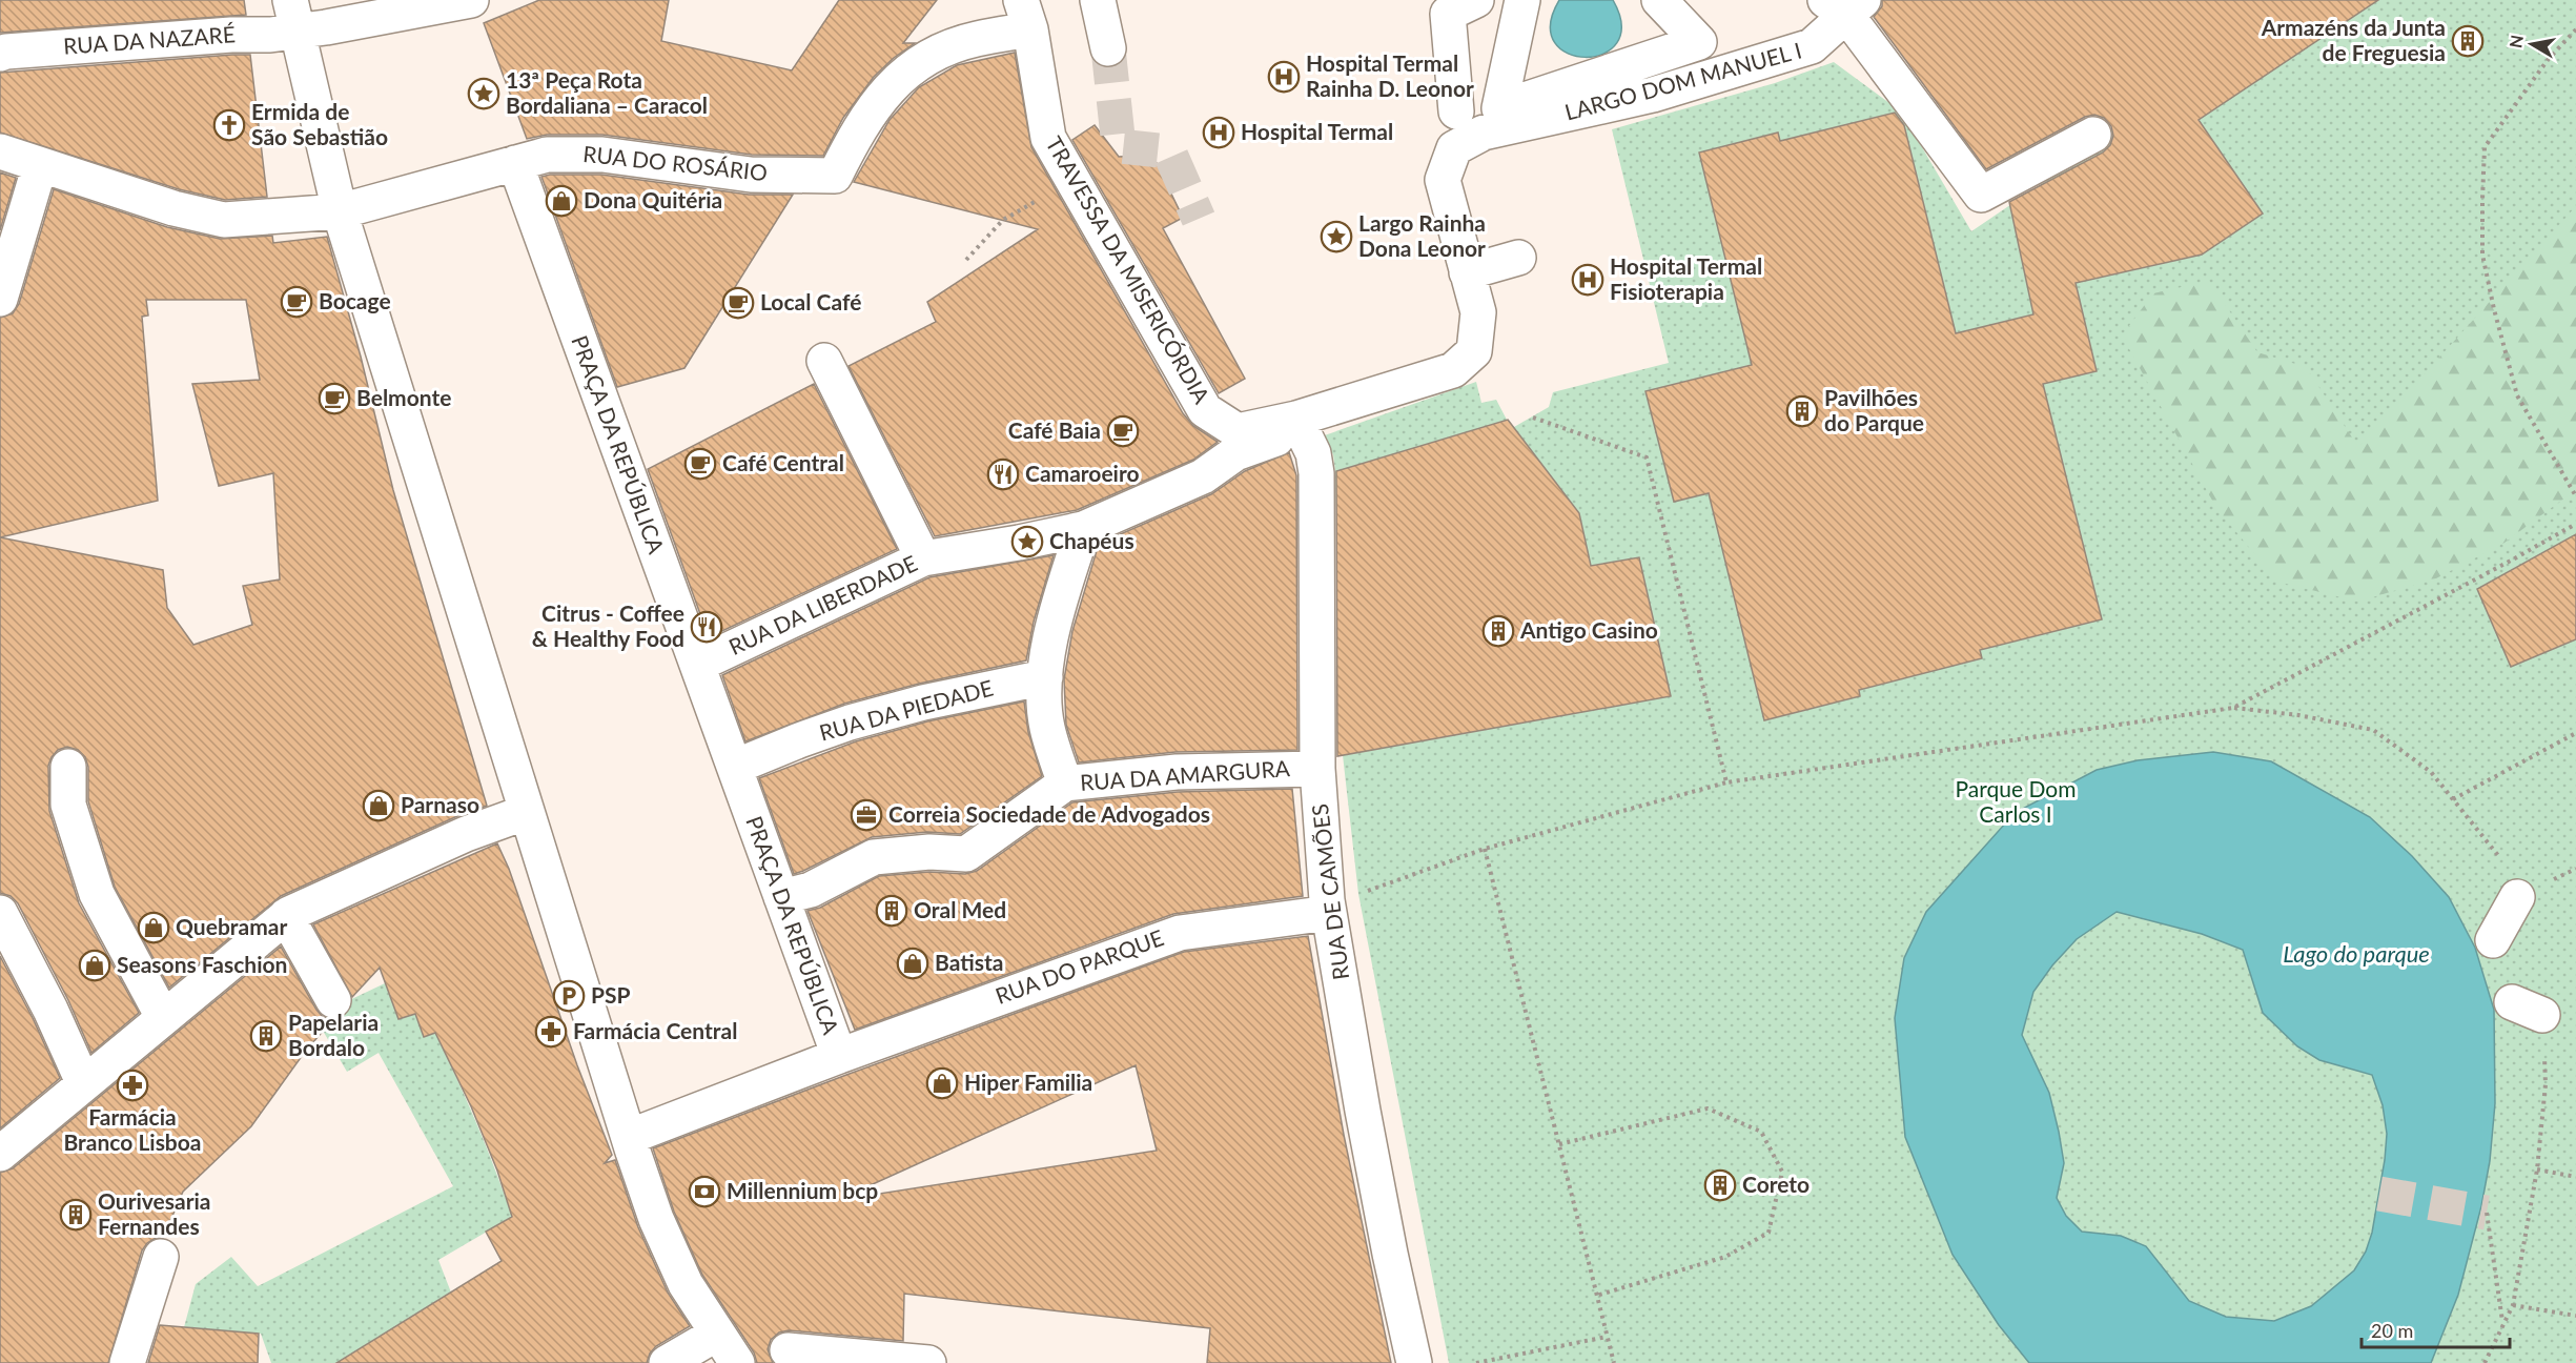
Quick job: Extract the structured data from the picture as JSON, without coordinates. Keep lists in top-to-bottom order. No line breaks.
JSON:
{"streets":{"street":["RUA DA NAZARÉ","LARGO DOM MANUEL I","RUA DO ROSÁRIO","TRAVESSA DA MISERICÓRDIA","PRAÇA DA REPÚBLICA","RUA DA LIBERDADE","RUA DA PIEDADE","RUA DA AMARGURA","RUA DE CAMÕES","RUA DO PARQUE"]},"crossings":[["RUA DO ROSÁRIO","TRAVESSA DA MISERICÓRDIA"],["RUA DO ROSÁRIO","PRAÇA DA REPÚBLICA"],["TRAVESSA DA MISERICÓRDIA","RUA DA LIBERDADE"],["TRAVESSA DA MISERICÓRDIA","RUA DE CAMÕES"],["PRAÇA DA REPÚBLICA","RUA DA LIBERDADE"],["PRAÇA DA REPÚBLICA","RUA DA PIEDADE"],["PRAÇA DA REPÚBLICA","RUA DA AMARGURA"],["PRAÇA DA REPÚBLICA","RUA DO PARQUE"],["RUA DA LIBERDADE","RUA DE CAMÕES"],["RUA DA AMARGURA","RUA DE CAMÕES"],["RUA DE CAMÕES","RUA DO PARQUE"]],"water":["Lago do parque"],"parks":["Parque Dom Carlos I"],"places":{"building":["Armazéns da Junta de Freguesia","Pavilhões do Parque","Antigo Casino","Oral Med","Papelaria Bordalo","Coreto","Ourivesaria Fernandes"],"hospital":["Hospital Termal Rainha D. Leonor","Hospital Termal","Hospital Termal Fisioterapia"],"place":["13ª Peça Rota Bordaliana – Caracol","Largo Rainha Dona Leonor","Chapéus"],"church":["Ermida de São Sebastião"],"shop":["Dona Quitéria","Parnaso","Quebramar","Batista","Seasons Faschion","Hiper Familia"],"cafe":["Bocage","Local Café","Belmonte","Café Baia","Café Central"],"restaurant":["Camaroeiro","Citrus - Coffee & Healthy Food"],"office":["Correia Sociedade de Advogados"],"parking":["PSP"],"pharmacy":["Farmácia Central","Farmácia Branco Lisboa"],"bank":["Millennium bcp"]},"scale_bar":"20 m","north":"left"}
